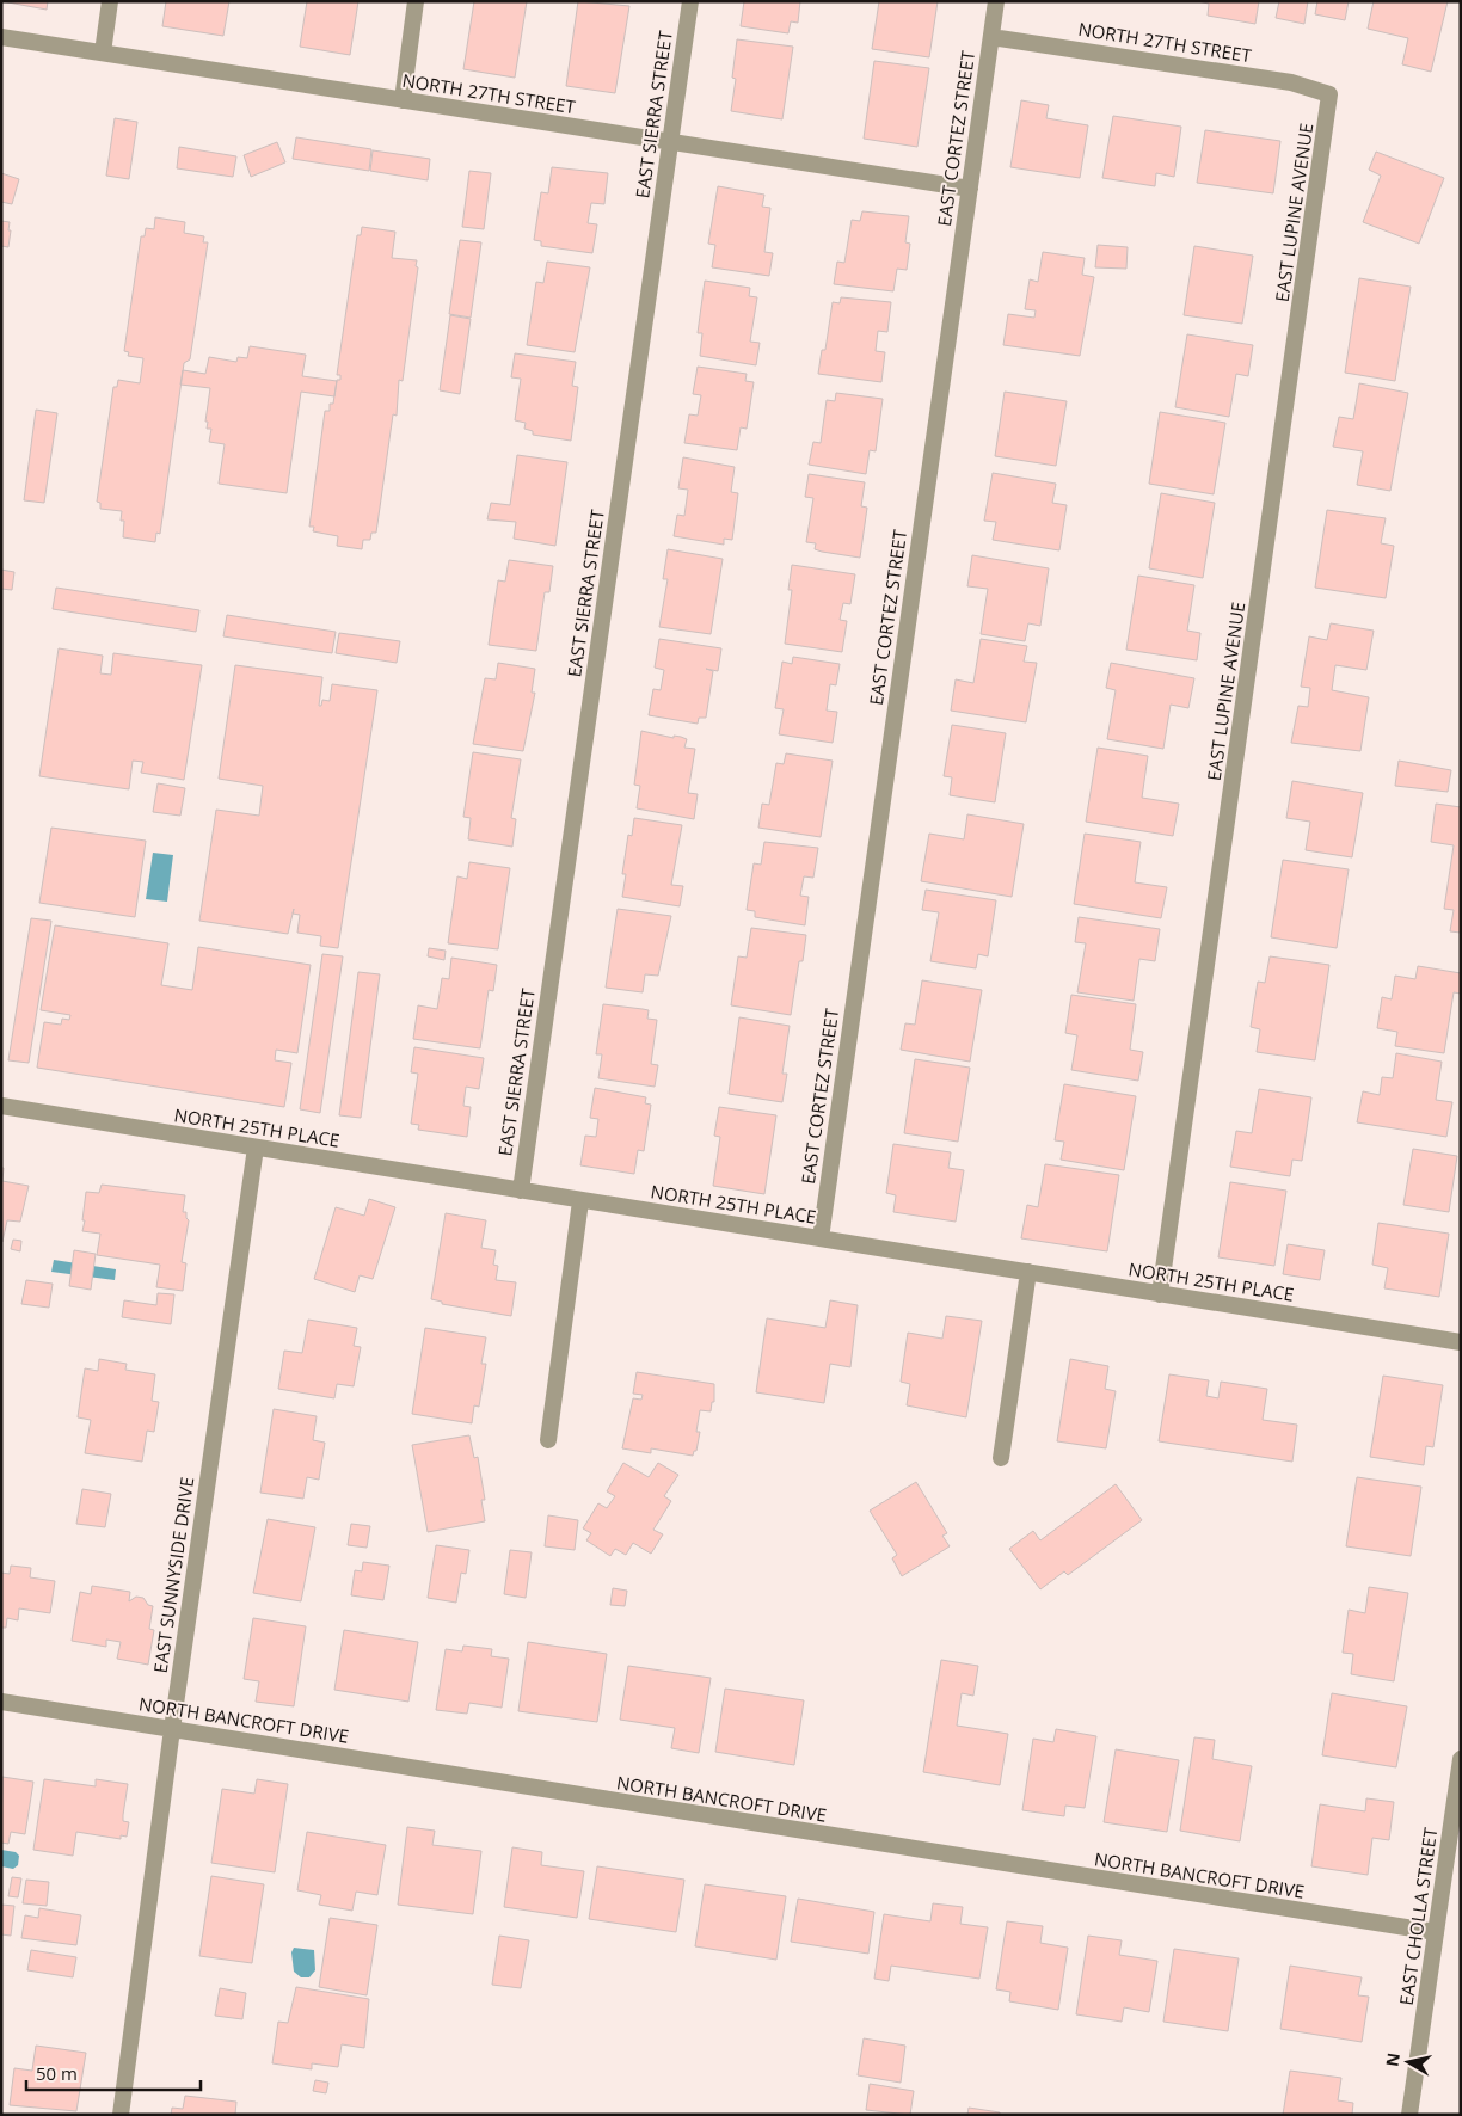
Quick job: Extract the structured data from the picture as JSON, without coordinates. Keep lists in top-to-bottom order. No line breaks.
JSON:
{"streets":{"street":["NORTH 27TH STREET","EAST SIERRA STREET","EAST CORTEZ STREET","EAST LUPINE AVENUE","NORTH 25TH PLACE","EAST SUNNYSIDE DRIVE","NORTH BANCROFT DRIVE","EAST CHOLLA STREET"]},"crossings":[["NORTH 27TH STREET","EAST SIERRA STREET"],["NORTH 27TH STREET","EAST CORTEZ STREET"],["NORTH 27TH STREET","EAST LUPINE AVENUE"],["EAST SIERRA STREET","NORTH 25TH PLACE"],["EAST CORTEZ STREET","NORTH 25TH PLACE"],["EAST LUPINE AVENUE","NORTH 25TH PLACE"],["NORTH 25TH PLACE","EAST SUNNYSIDE DRIVE"],["EAST SUNNYSIDE DRIVE","NORTH BANCROFT DRIVE"],["NORTH BANCROFT DRIVE","EAST CHOLLA STREET"]],"scale_bar":"50 m","north":"left"}
